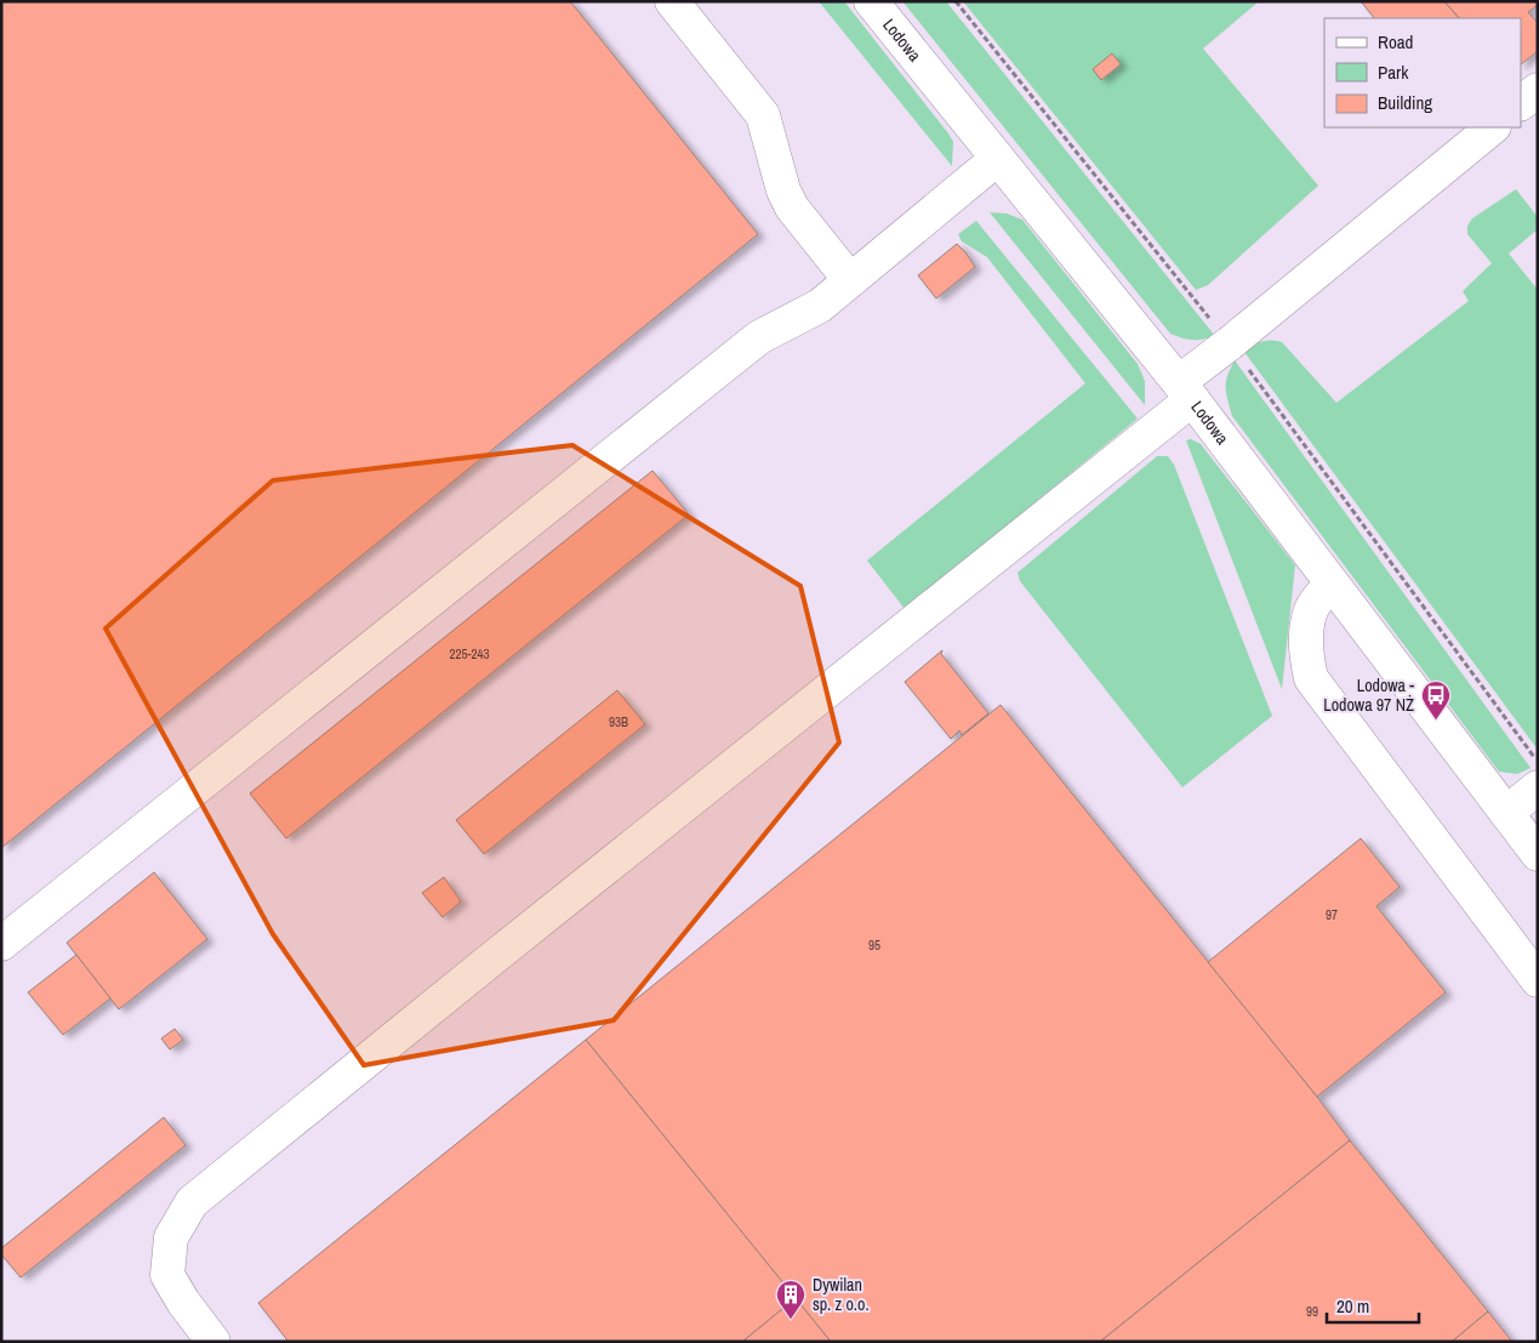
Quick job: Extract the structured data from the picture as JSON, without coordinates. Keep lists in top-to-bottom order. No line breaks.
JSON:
{"streets":{"street":["Lodowa"]},"places":{"bus stop":["Lodowa - Lodowa 97 NŻ"],"building":["Dywilan sp. z o.o."]},"house_numbers":["225-243","93B","97","95","99"],"legend":["Road","Park","Building"],"scale_bar":"20 m"}
